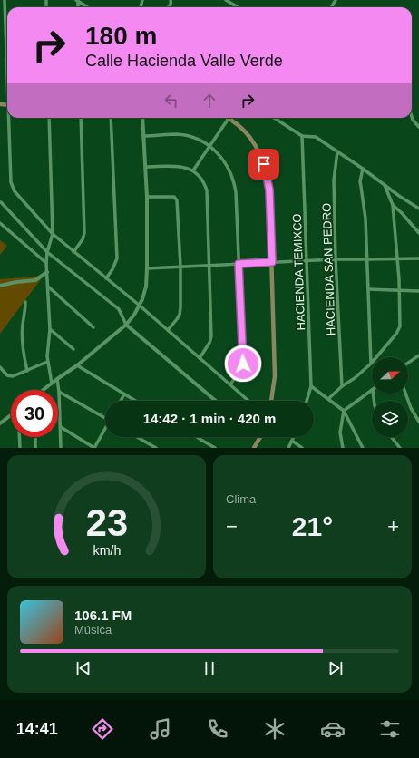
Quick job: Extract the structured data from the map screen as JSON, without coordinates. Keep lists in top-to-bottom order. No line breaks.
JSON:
{"streets":{"street":["HACIENDA SAN PEDRO","HACIENDA TEMIXCO"]},"north":"right","page":{"turn":["180 m","Calle Hacienda Valle Verde"],"limit":"30","trip":"14:42 · 1 min · 420 m","tile":"Clima","heat":["−","21°","+"],"song":["106.1 FM","Música"],"tabs":"14:41","gauge":["23","km/h"]}}
